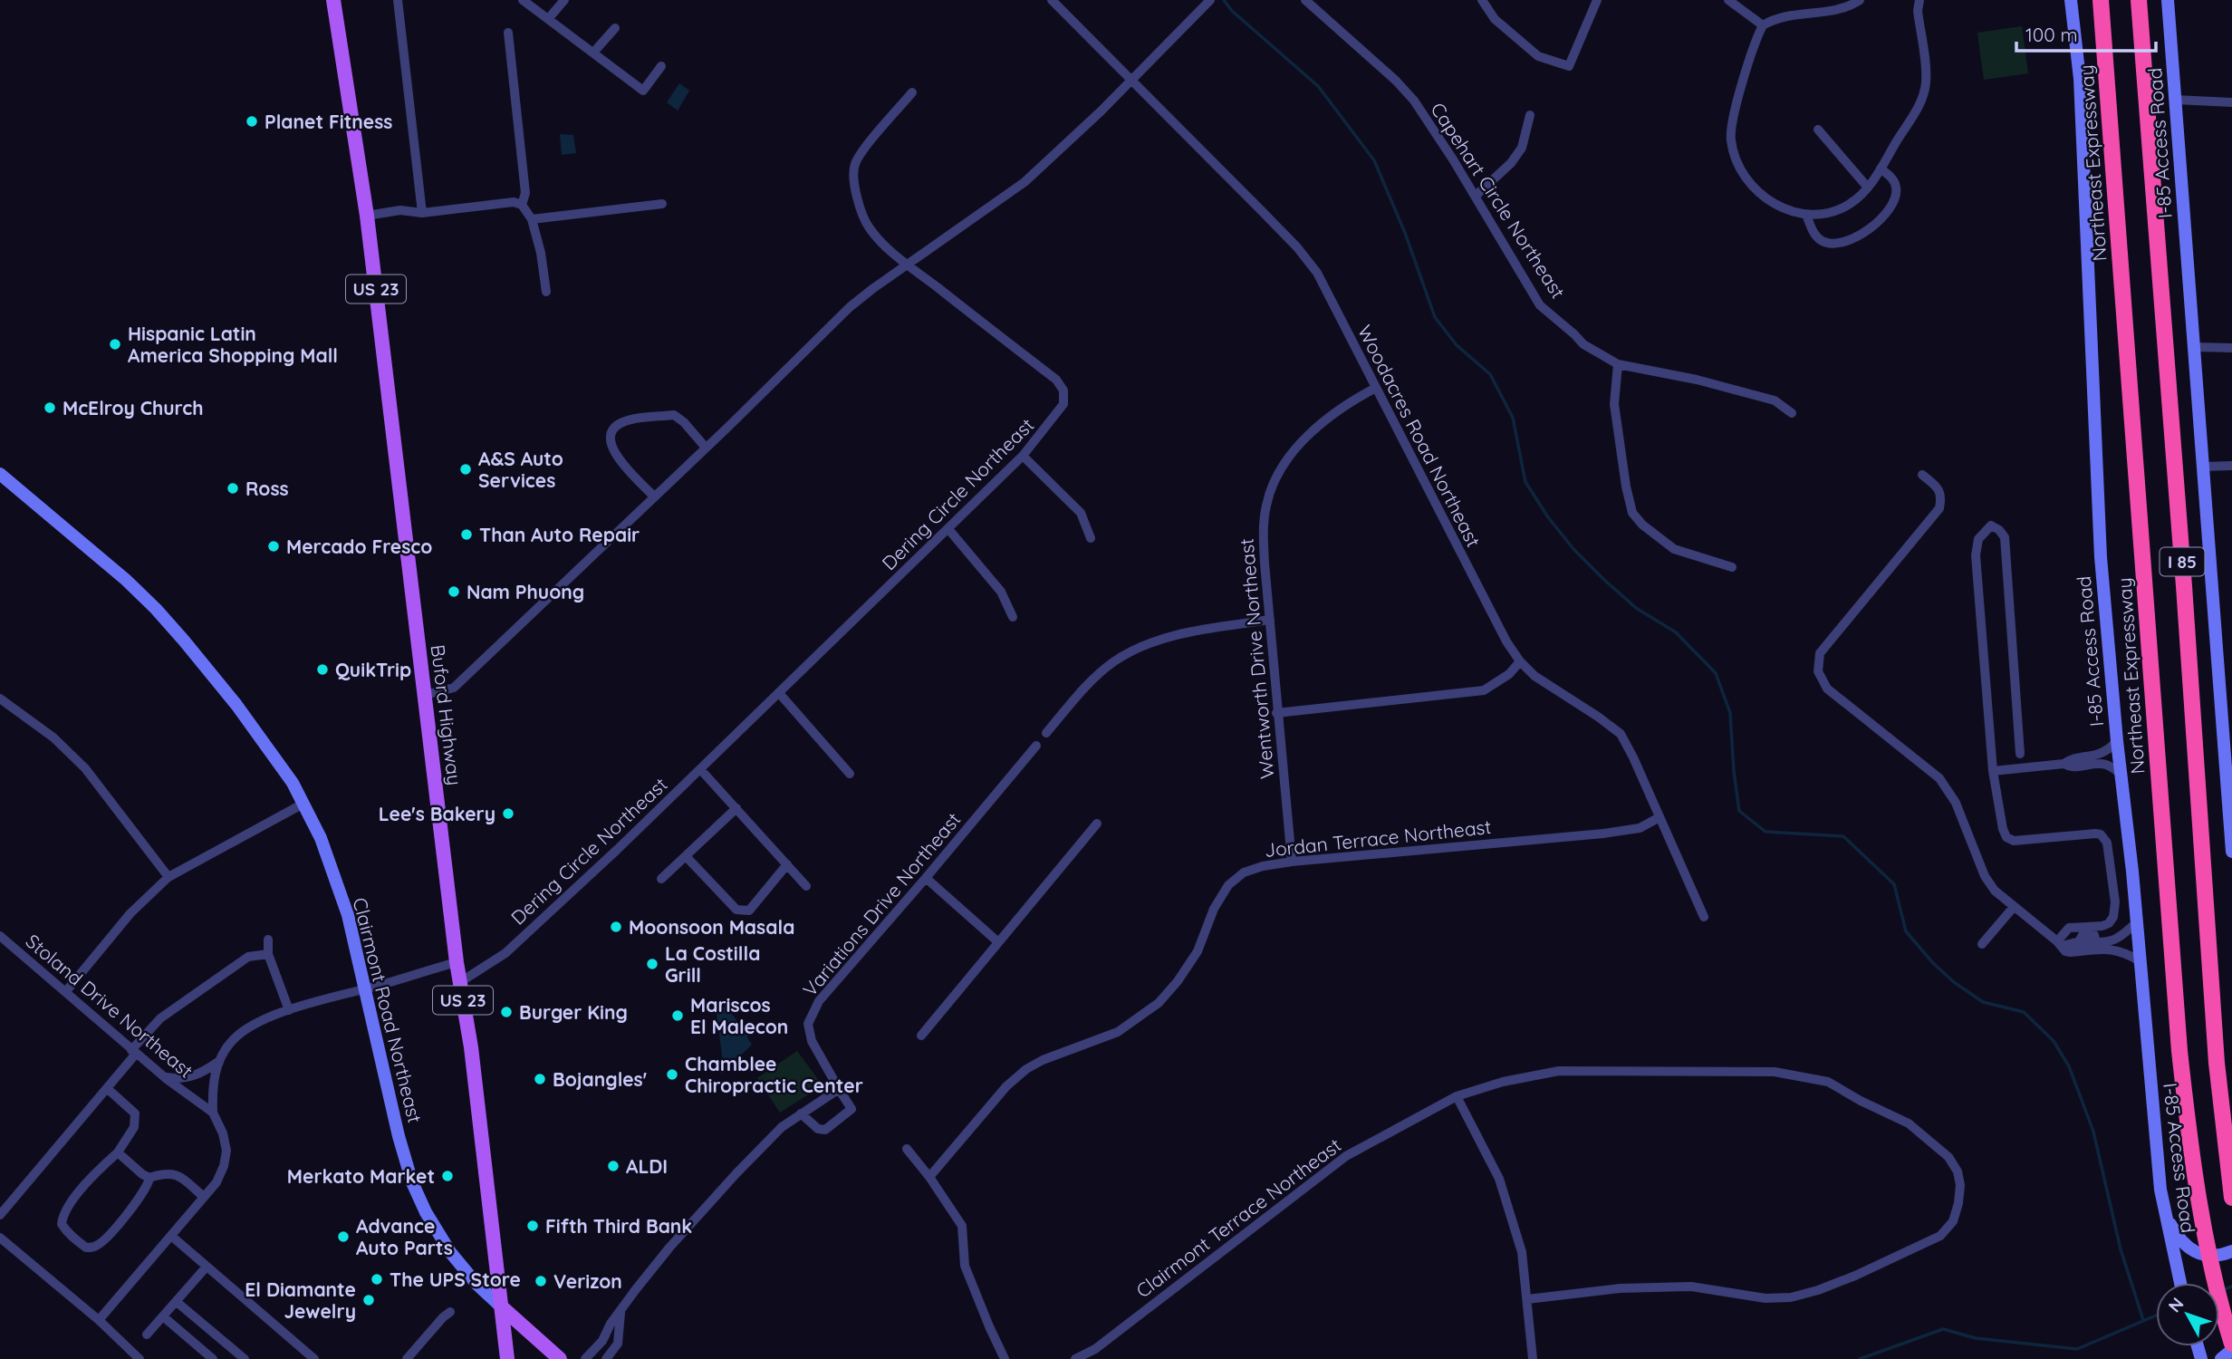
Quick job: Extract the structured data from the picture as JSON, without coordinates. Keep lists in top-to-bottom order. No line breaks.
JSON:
{"streets":{"highway":["Northeast Expressway","I 85"],"main road":["I-85 Access Road","US 23","Buford Highway","Clairmont Road Northeast"],"street":["Capehart Circle Northeast","Woodacres Road Northeast","Dering Circle Northeast","Wentworth Drive Northeast","Jordan Terrace Northeast","Variations Drive Northeast","Stoland Drive Northeast","Clairmont Terrace Northeast"]},"crossings":[["Woodacres Road Northeast","Wentworth Drive Northeast"],["Woodacres Road Northeast","Jordan Terrace Northeast"],["Dering Circle Northeast","Buford Highway"],["Wentworth Drive Northeast","Jordan Terrace Northeast"],["Buford Highway","Clairmont Road Northeast"]],"places":["Planet Fitness","Hispanic Latin America Shopping Mall","McElroy Church","A&S Auto Services","Ross","Than Auto Repair","Mercado Fresco","Nam Phuong","QuikTrip","Lee's Bakery","Moonsoon Masala","La Costilla Grill","Burger King","Mariscos El Malecon","Chamblee Chiropractic Center","Bojangles'","ALDI","Merkato Market","Fifth Third Bank","Advance Auto Parts","The UPS Store","Verizon","El Diamante Jewelry"],"scale_bar":"100 m","north":"top left"}
